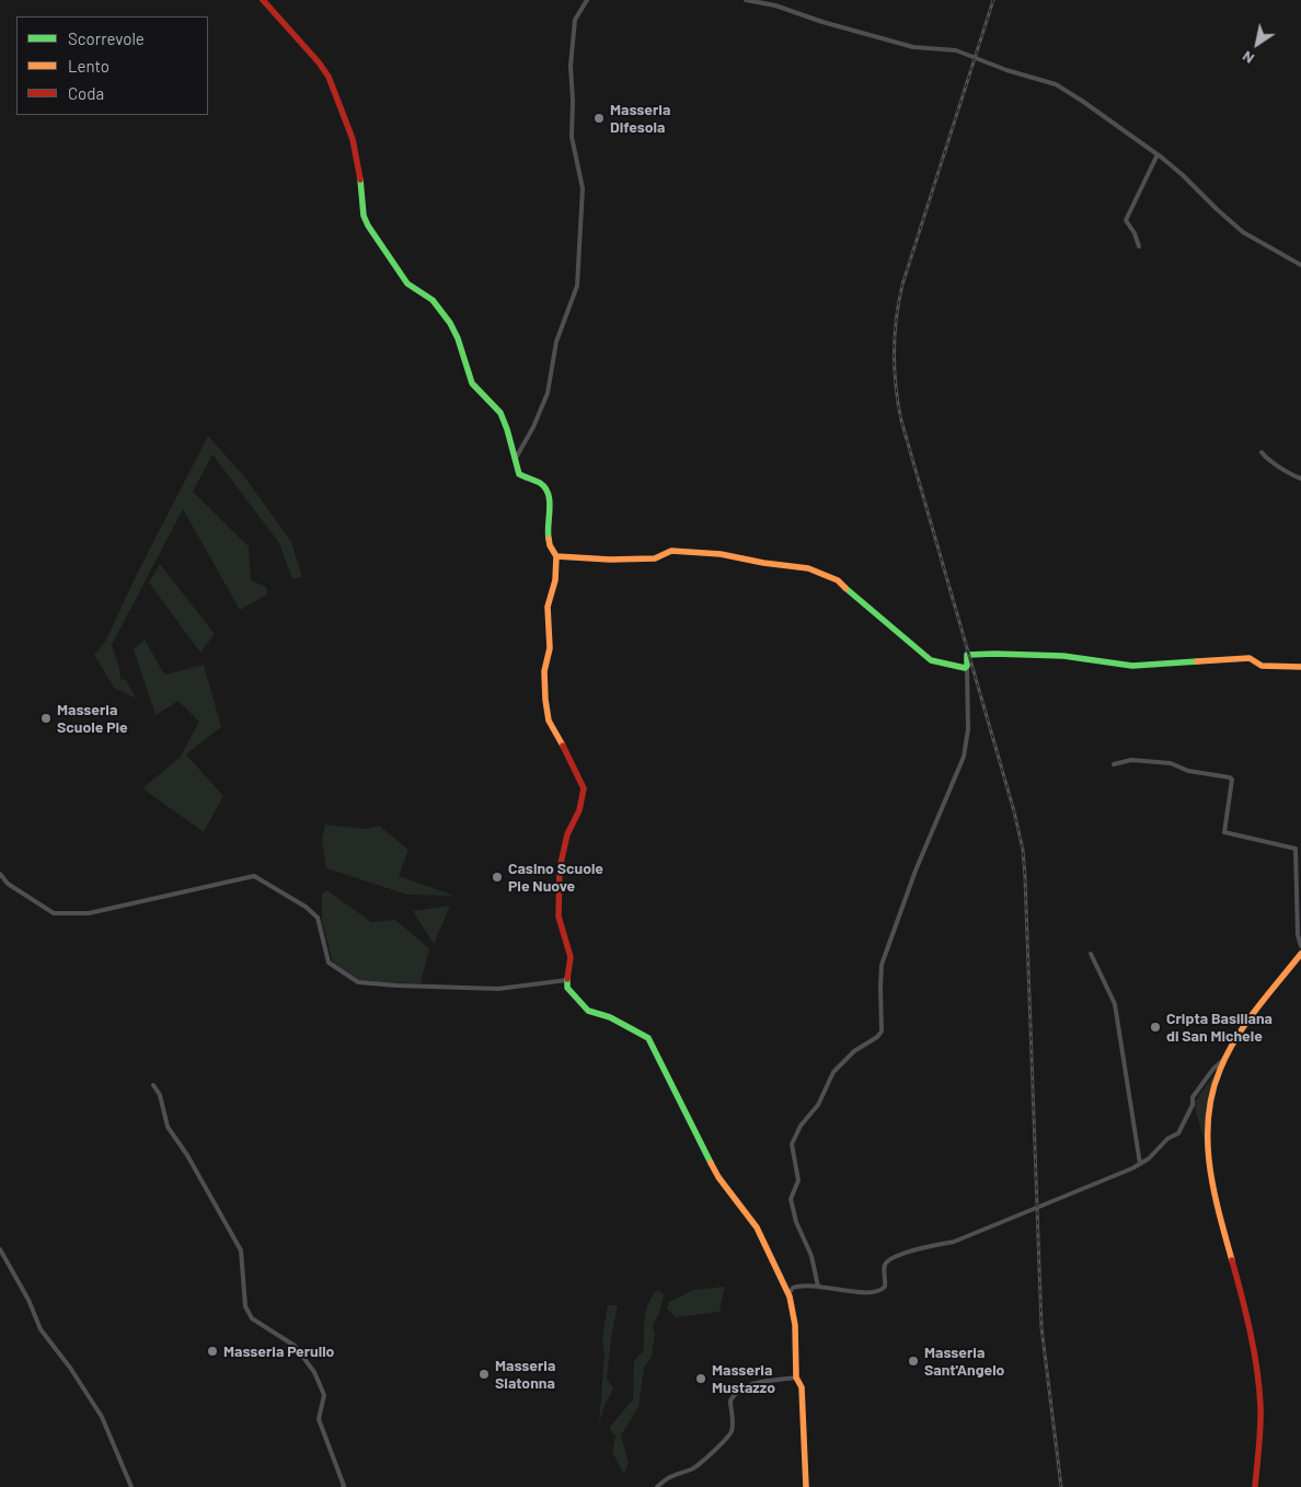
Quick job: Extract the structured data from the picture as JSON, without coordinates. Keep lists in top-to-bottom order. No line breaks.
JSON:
{"places":["Masseria Difesola","Masseria Scuole Pie","Casino Scuole Pie Nuove","Cripta Basiliana di San Michele","Masseria Perullo","Masseria Sant'Angelo","Masseria Siatonna","Masseria Mustazzo"],"legend":["Scorrevole","Lento","Coda"],"north":"bottom left"}
